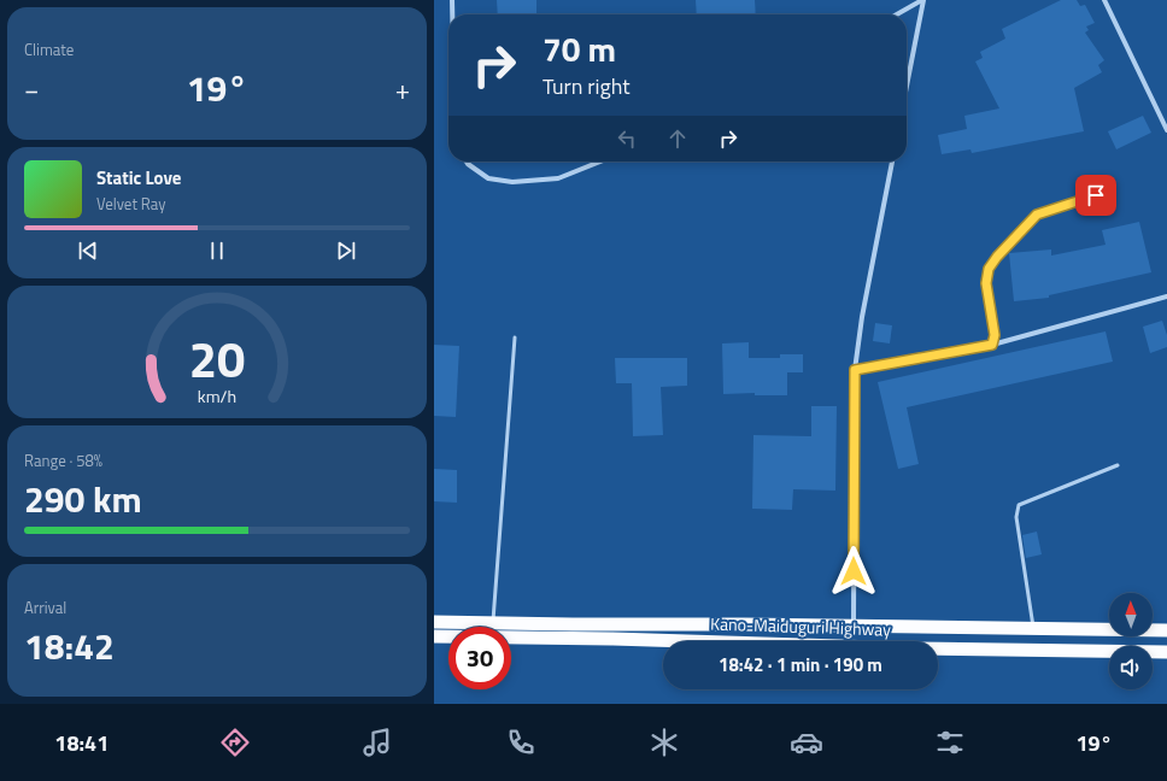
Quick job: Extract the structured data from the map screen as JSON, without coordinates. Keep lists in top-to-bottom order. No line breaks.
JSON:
{"streets":{"highway":["Kano-Maiduguri Highway"]},"north":"top","page":{"tile":["Climate",["Range · 58%","290 km"],["Arrival","18:42"]],"turn":["70 m","Turn right"],"heat":["−","19°","+"],"song":["Static Love","Velvet Ray"],"limit":"30","trip":"18:42 · 1 min · 190 m","tabs":["18:41","19°"],"gauge":["20","km/h"]}}
